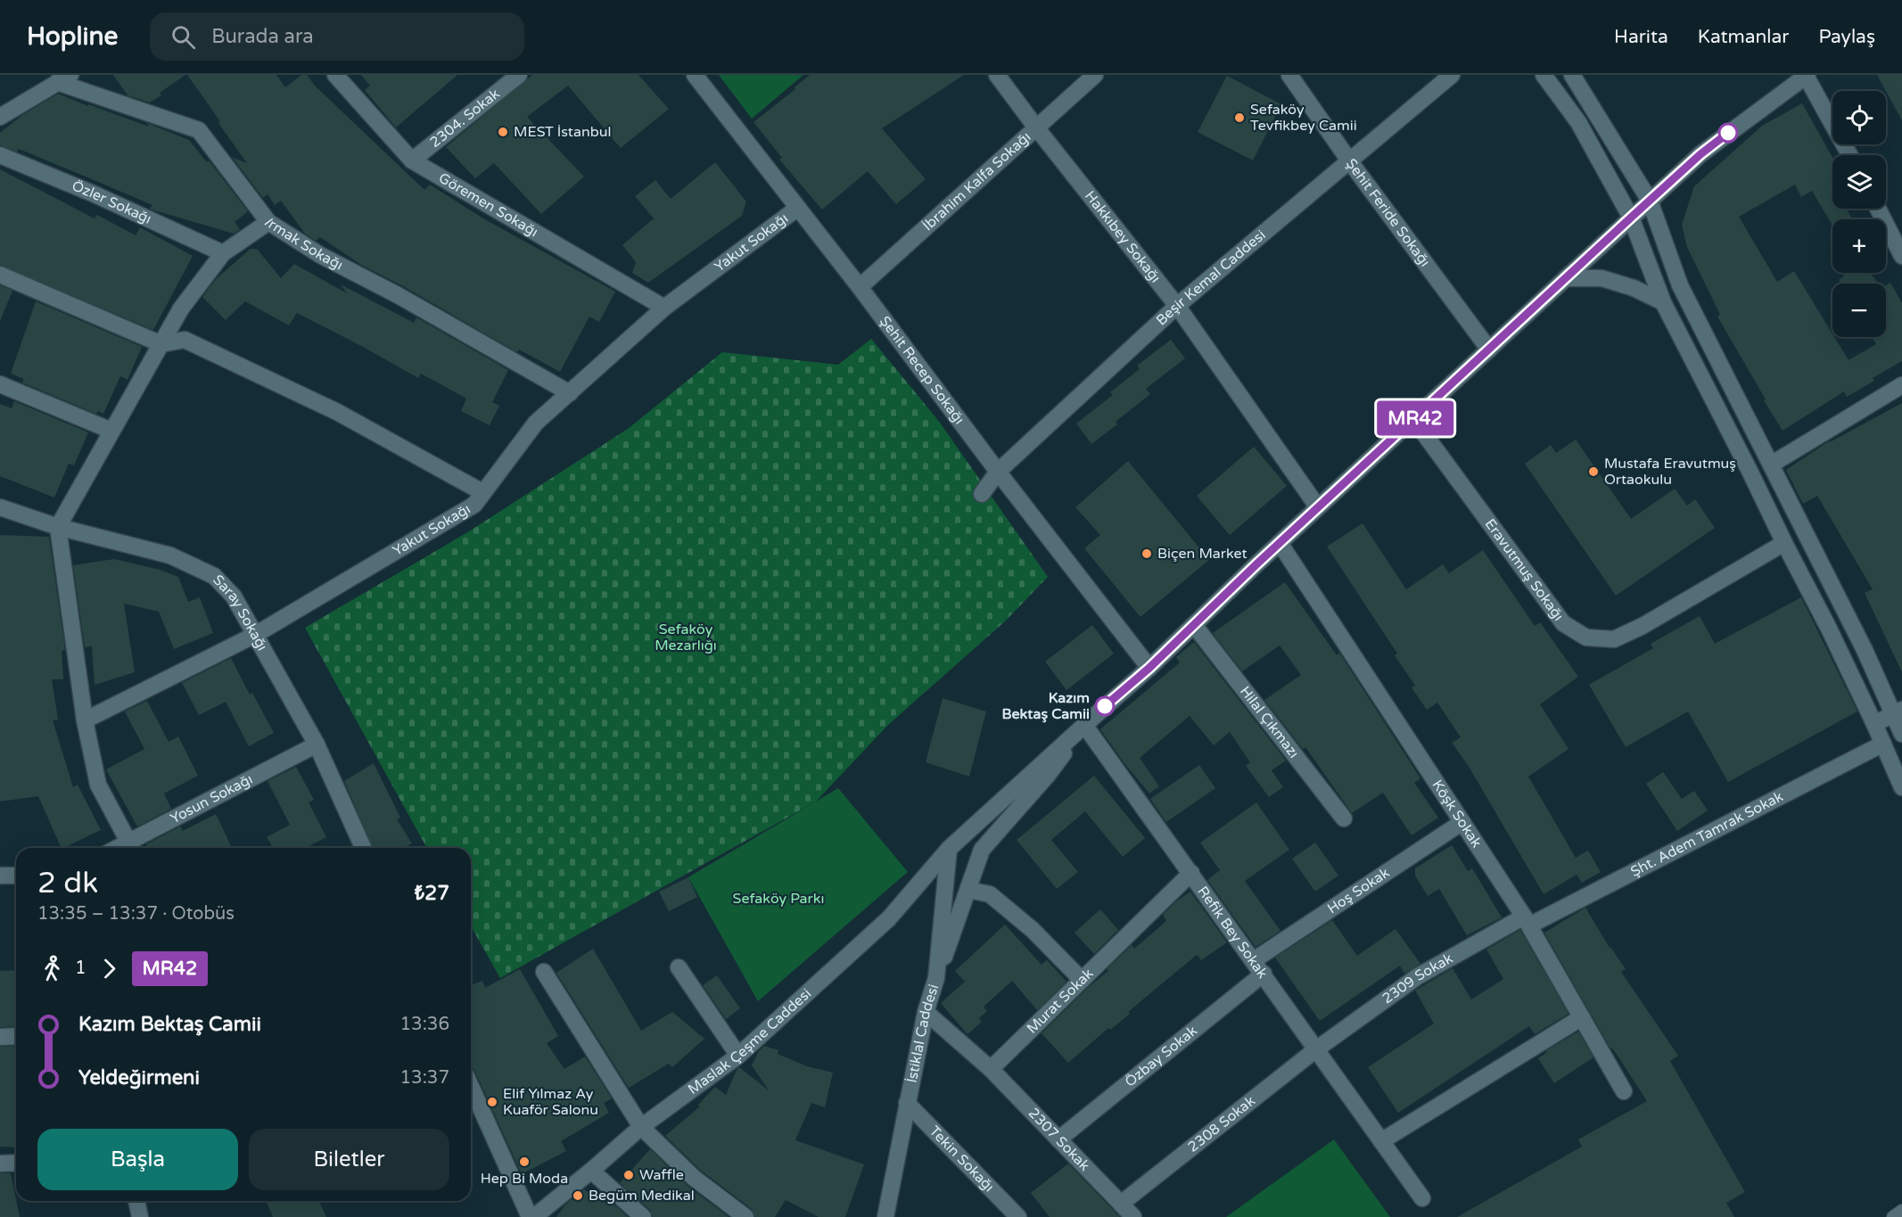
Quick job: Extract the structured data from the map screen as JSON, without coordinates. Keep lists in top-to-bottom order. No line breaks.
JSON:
{"streets":{"street":["2304. Sokak","İbrahim Kalfa Sokağı","Özler Sokağı","Göremen Sokağı","Şehit Feride Sokağı","Hakkıbey Sokağı","Irmak Sokağı","Yakut Sokağı","Beşir Kemal Caddesi","Şehit Recep Sokağı","Eravutmuş Sokağı","Saray Sokağı","Hilal Çıkmazı","Yosun Sokağı","Köşk Sokak","Şht. Adem Tamrak Sokak","Hoş Sokak","Refik Bey Sokak","2309 Sokak","Murat Sokak","İstiklal Caddesi","Maslak Çeşme Caddesi","Özbay Sokak","2308 Sokak","2307 Sokak","Tekin Sokağı"]},"crossings":[["2304. Sokak","Göremen Sokağı"],["İbrahim Kalfa Sokağı","Hakkıbey Sokağı"],["İbrahim Kalfa Sokağı","Şehit Recep Sokağı"],["Göremen Sokağı","Yakut Sokağı"],["Şehit Feride Sokağı","Beşir Kemal Caddesi"],["Hakkıbey Sokağı","Beşir Kemal Caddesi"],["Irmak Sokağı","Yakut Sokağı"],["Yakut Sokağı","Şehit Recep Sokağı"],["Yakut Sokağı","Saray Sokağı"],["Beşir Kemal Caddesi","Şehit Recep Sokağı"],["Saray Sokağı","Yosun Sokağı"],["Köşk Sokak","Şht. Adem Tamrak Sokak"],["Köşk Sokak","Hoş Sokak"],["Köşk Sokak","2309 Sokak"],["Şht. Adem Tamrak Sokak","2309 Sokak"],["Hoş Sokak","Refik Bey Sokak"],["Hoş Sokak","Özbay Sokak"],["Refik Bey Sokak","2309 Sokak"],["Refik Bey Sokak","Murat Sokak"],["Refik Bey Sokak","Maslak Çeşme Caddesi"],["Refik Bey Sokak","Özbay Sokak"],["Refik Bey Sokak","2308 Sokak"],["2309 Sokak","2308 Sokak"],["Murat Sokak","2307 Sokak"],["İstiklal Caddesi","Maslak Çeşme Caddesi"],["İstiklal Caddesi","Tekin Sokağı"],["Özbay Sokak","2307 Sokak"],["2308 Sokak","2307 Sokak"]],"parks":["Sefaköy Mezarlığı","Sefaköy Parkı"],"places":["Sefaköy Tevfikbey Camii","MEST İstanbul","Mustafa Eravutmuş Ortaokulu","Biçen Market","Kazım Bektaş Camii","Elif Yılmaz Ay Kuaför Salonu","Hep Bi Moda","Waffle","Begüm Medikal"],"lines":["bus line MR42"],"page":{"header":"Hopline","search":"Burada ara","nav":["Harita","Katmanlar","Paylaş"],"on_map":"MR42","map_buttons":["+","−"],"heading":["2 dk","13:35 – 13:37 · Otobüs","₺27"],"legs":["1","MR42"],"list":[{"name":"Kazım Bektaş Camii","value":"13:36"},{"name":"Yeldeğirmeni","value":"13:37"}],"buttons":["Başla","Biletler"]}}
